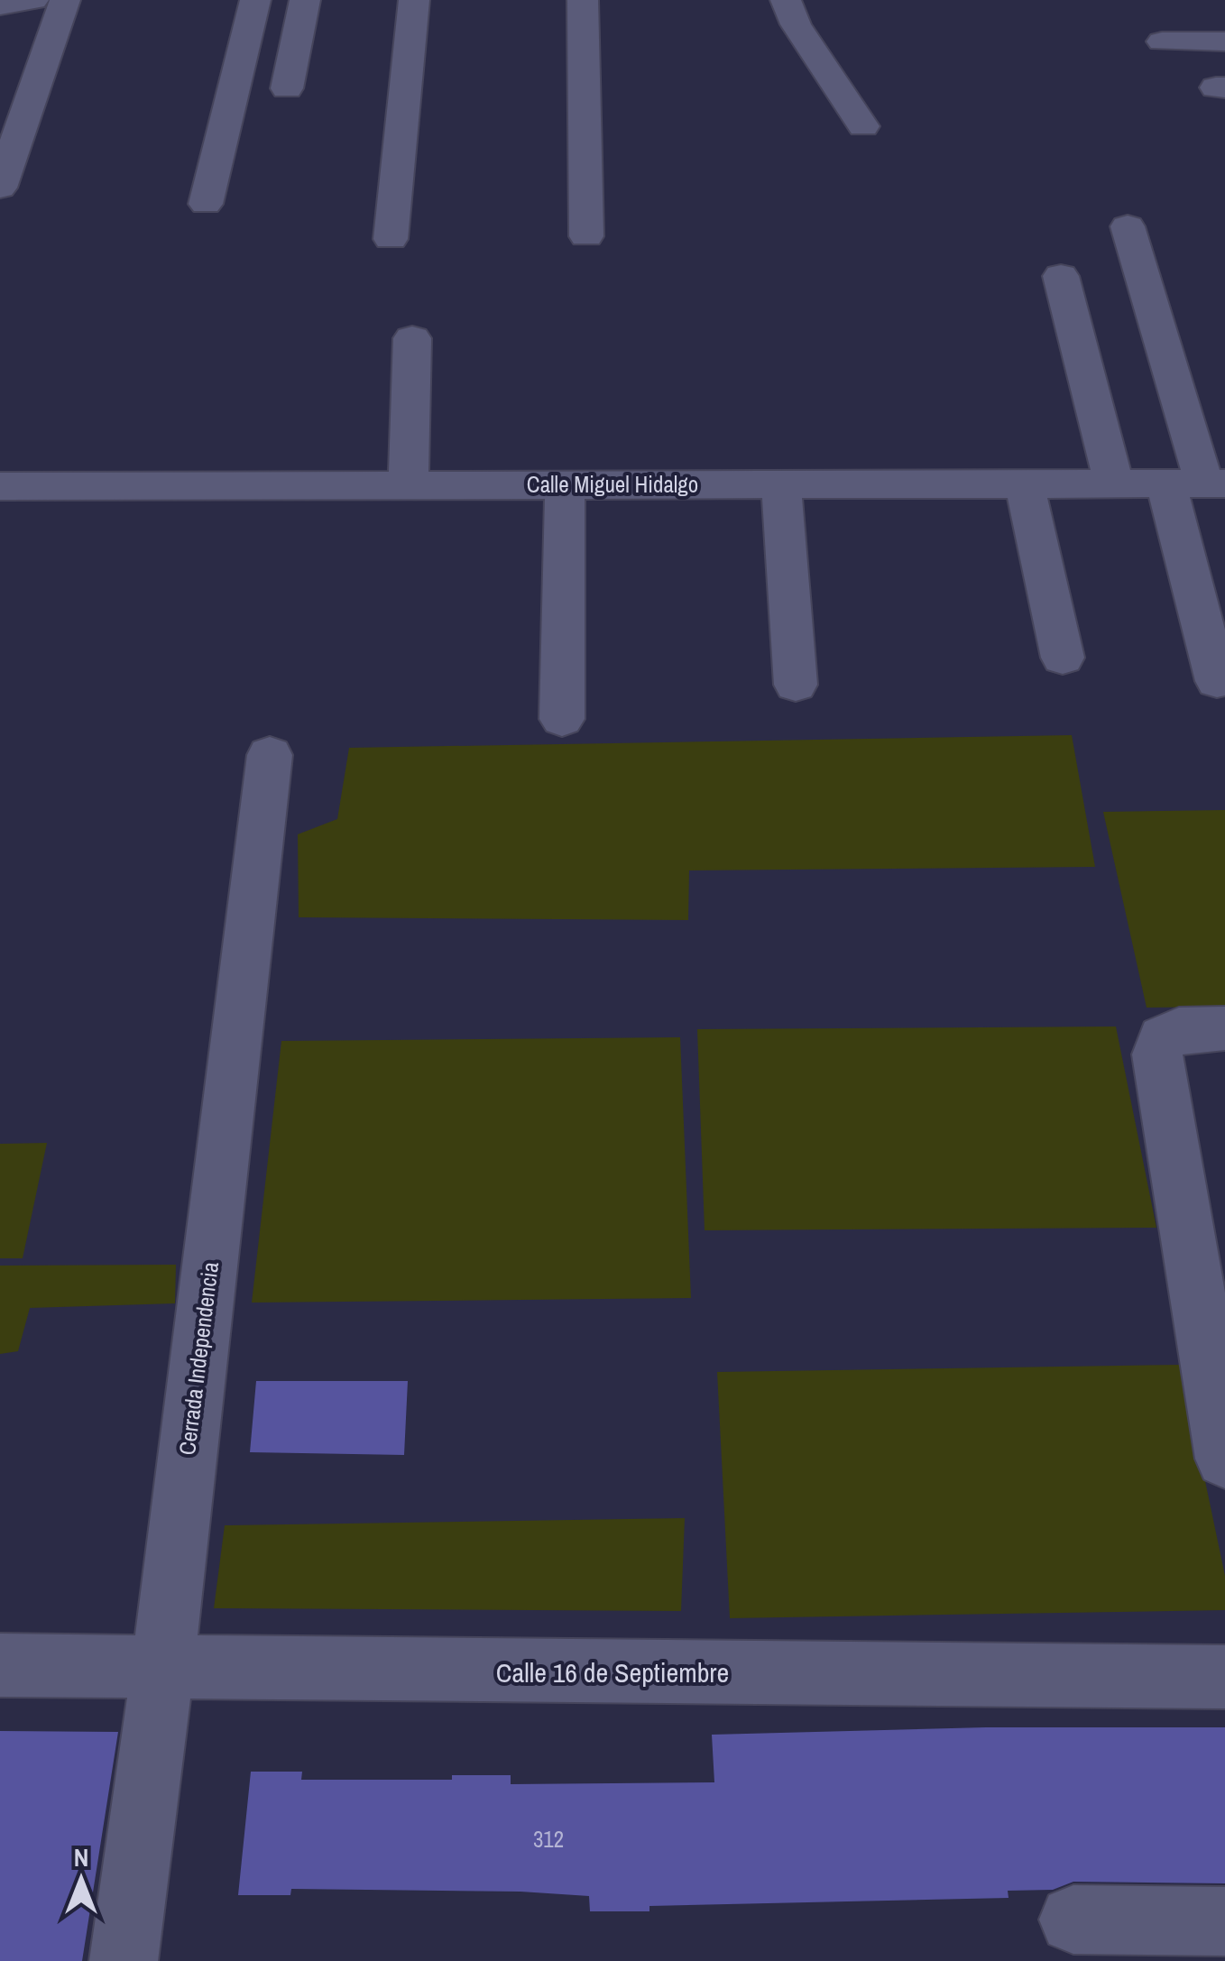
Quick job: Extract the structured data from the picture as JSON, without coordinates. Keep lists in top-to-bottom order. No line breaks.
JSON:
{"streets":{"street":["Calle Miguel Hidalgo","Cerrada Independencia","Calle 16 de Septiembre"]},"crossings":[["Cerrada Independencia","Calle 16 de Septiembre"]],"house_numbers":["312"],"north":"top"}
